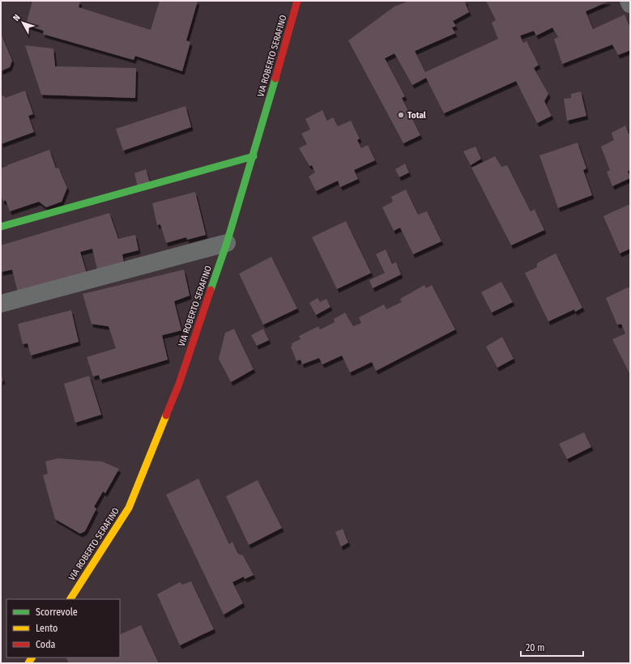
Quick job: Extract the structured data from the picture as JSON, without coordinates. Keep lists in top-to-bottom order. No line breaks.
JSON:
{"streets":{"main road":["VIA ROBERTO SERAFINO"]},"places":["Total"],"legend":["Scorrevole","Lento","Coda"],"scale_bar":"20 m","north":"top left"}
